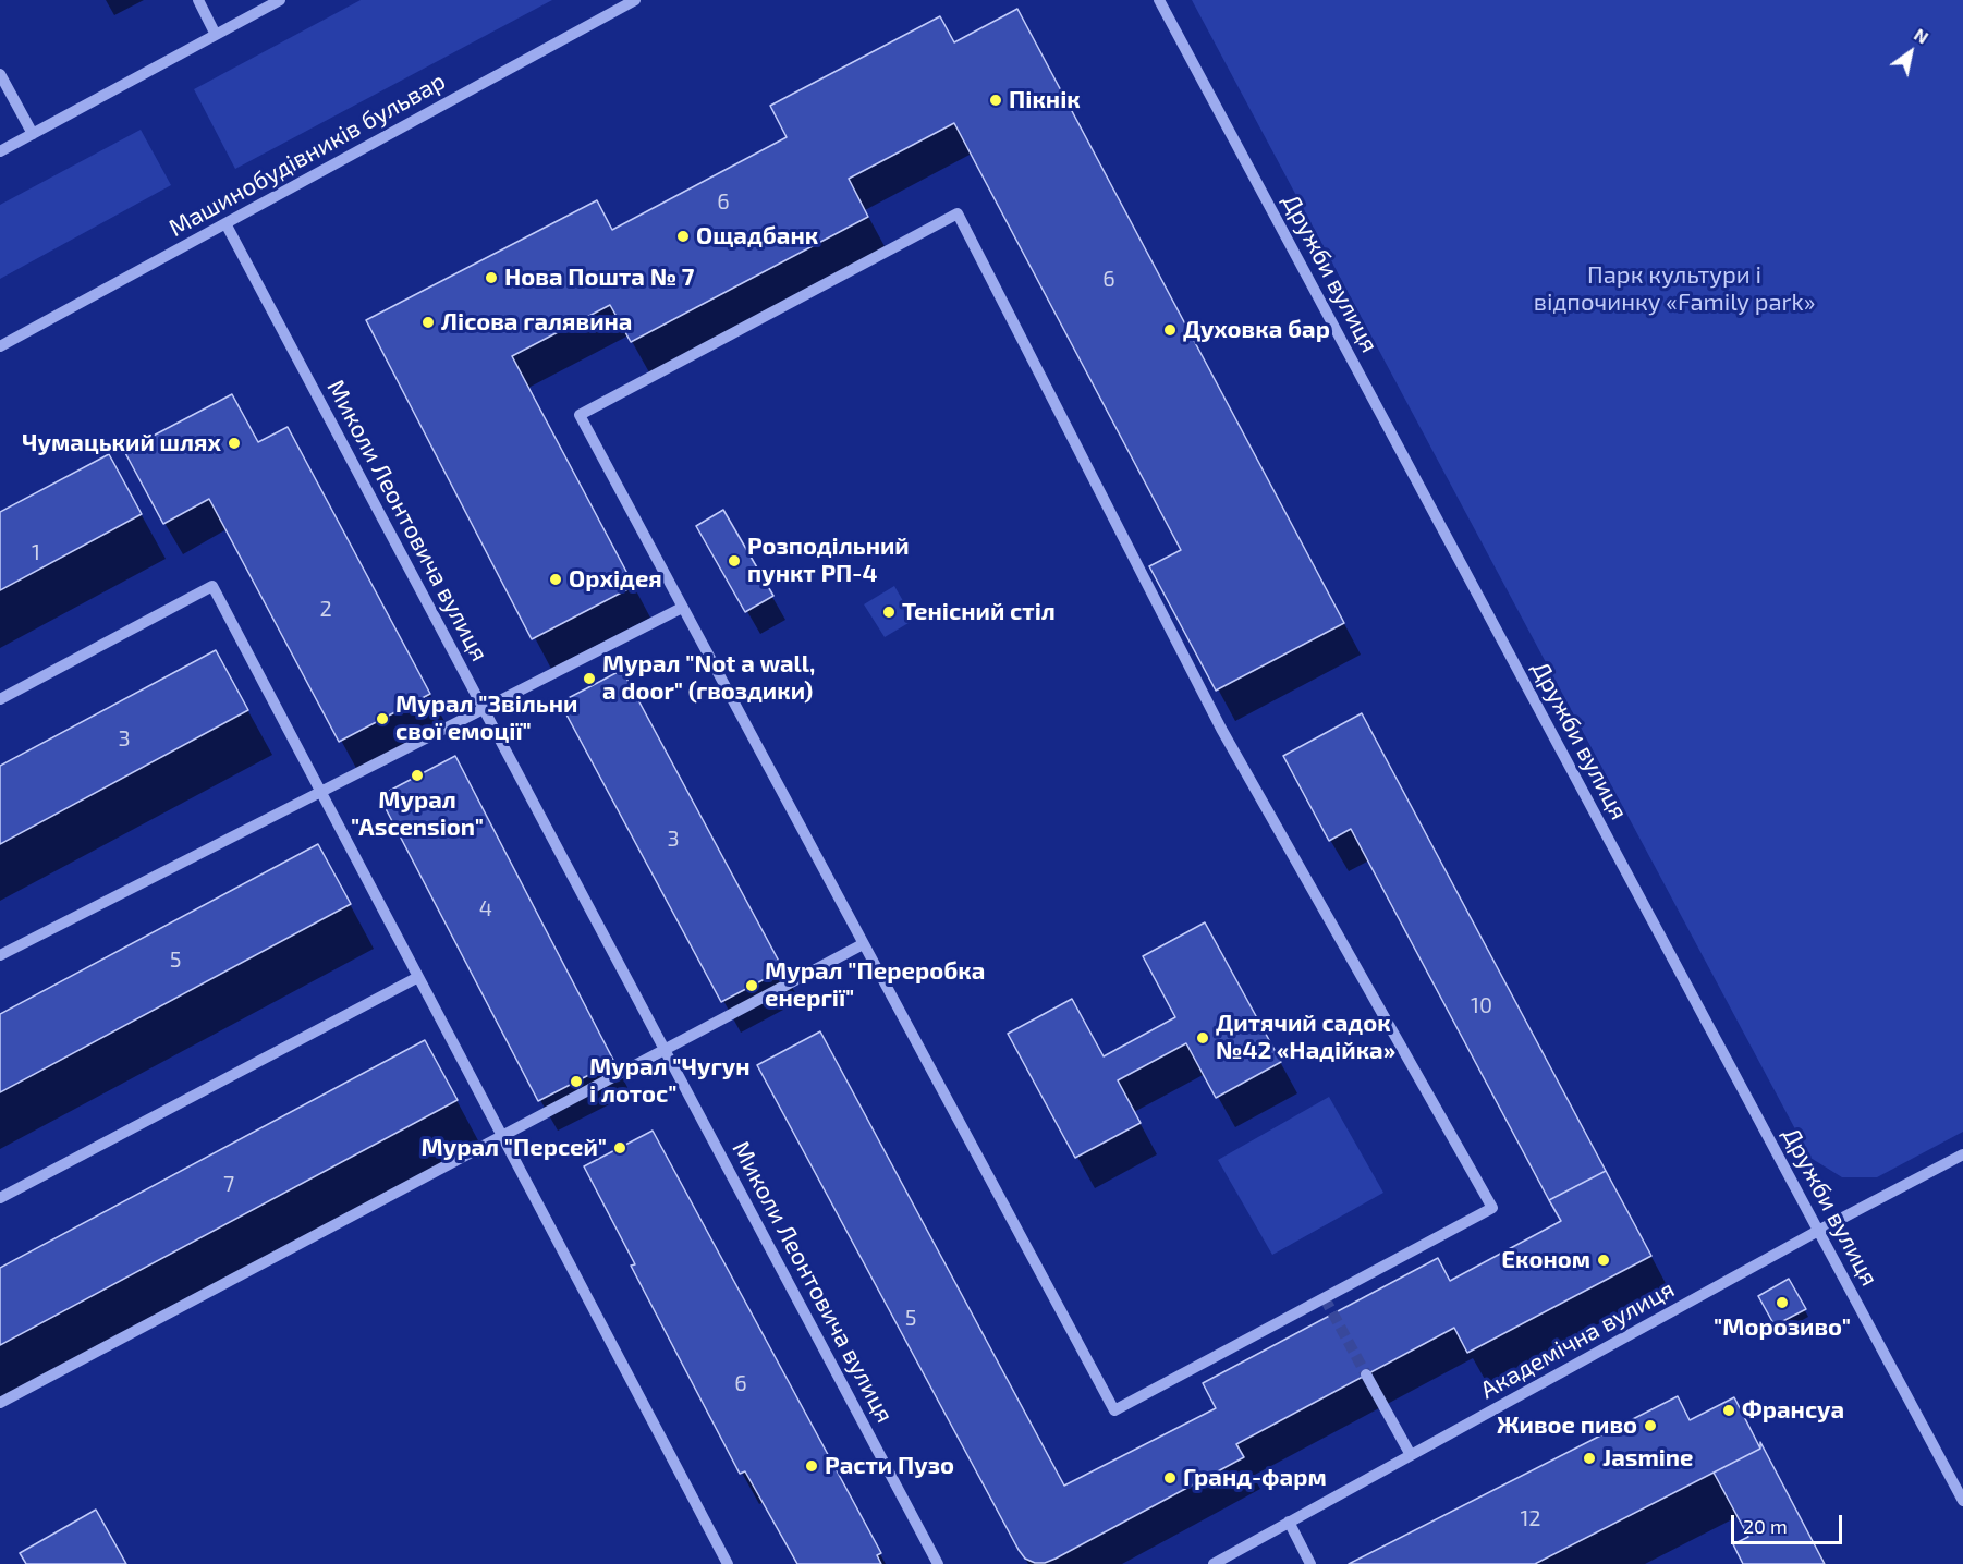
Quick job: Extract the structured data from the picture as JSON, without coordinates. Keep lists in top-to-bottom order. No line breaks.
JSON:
{"streets":{"street":["Машинобудівників бульвар","Дружби вулиця","Миколи Леонтовича вулиця","Академічна вулиця"]},"crossings":[["Машинобудівників бульвар","Миколи Леонтовича вулиця"],["Дружби вулиця","Академічна вулиця"]],"parks":["Парк культури і відпочинку «Family park»"],"places":["Пікнік","Ощадбанк","Нова Пошта № 7","Лісова галявина","Духовка бар","Чумацький шлях","Розподільний пункт РП-4","Орхідея","Тенісний стіл","Мурал \"Not a wall, a door\" (гвоздики)","Мурал \"Звільни свої емоції\"","Мурал \"Ascension\"","Мурал \"Переробка енергії\"","Дитячий садок №42 «Надійка»","Мурал \"Чугун і лотос\"","Мурал \"Персей\"","Економ","\"Морозиво\"","Франсуа","Живое пиво","Jasmine","Расти Пузо","Гранд-фарм"],"house_numbers":["6","6","1","2","3","3","4","5","10","7","5","6","12"],"scale_bar":"20 m","north":"top right"}
